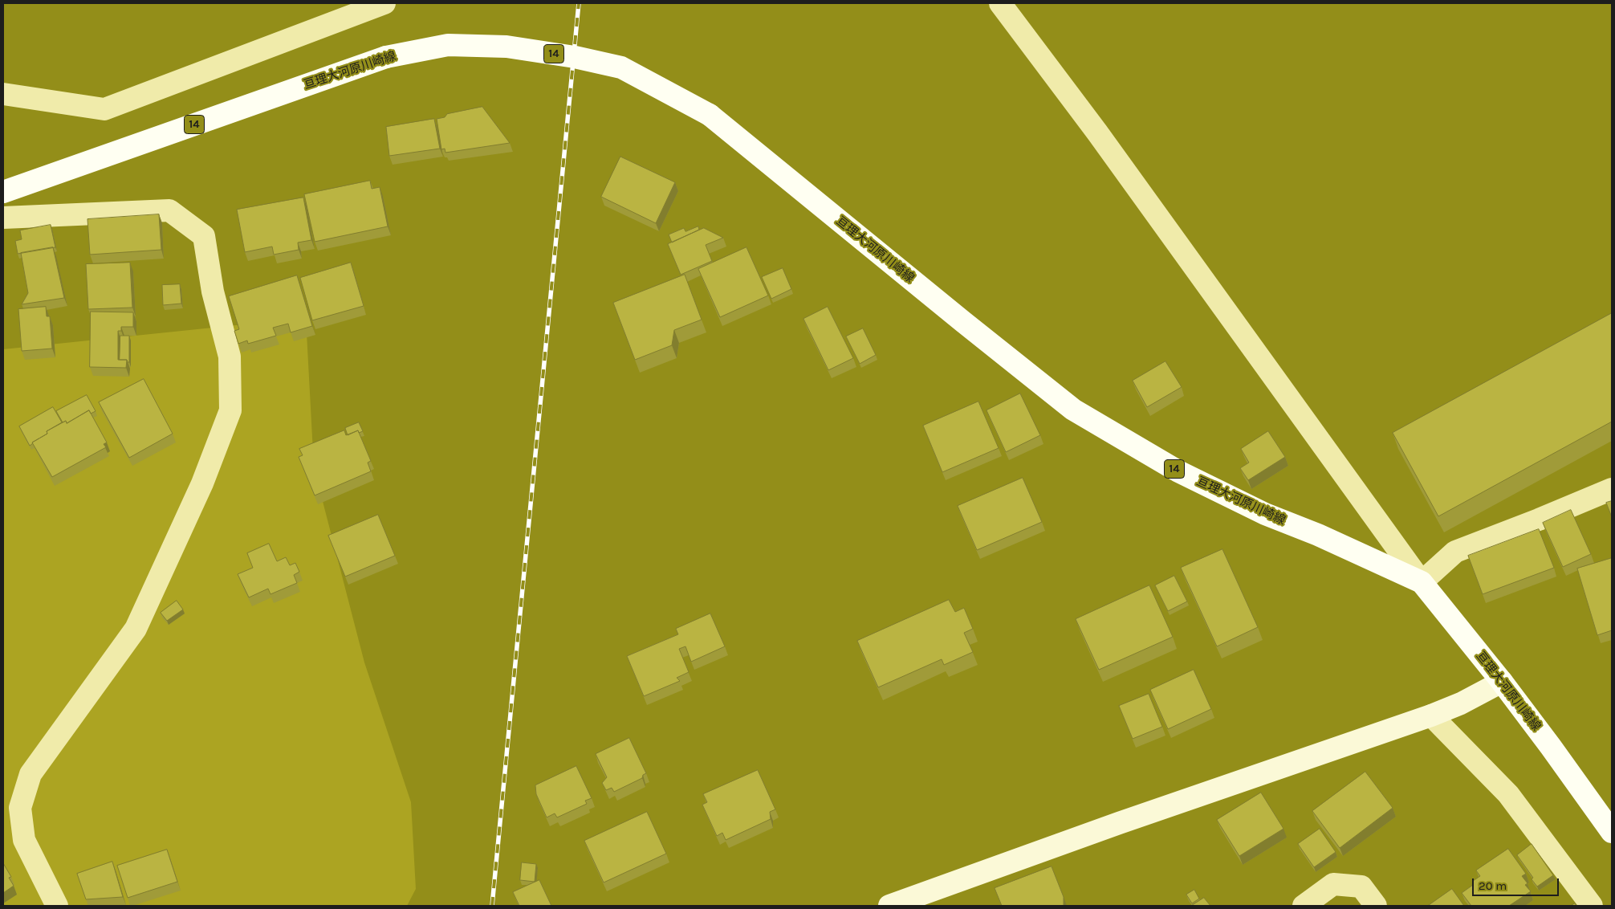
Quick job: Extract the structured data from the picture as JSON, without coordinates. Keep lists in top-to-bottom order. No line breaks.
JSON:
{"streets":{"main road":["14","亘理大河原川崎線"]},"scale_bar":"20 m"}
